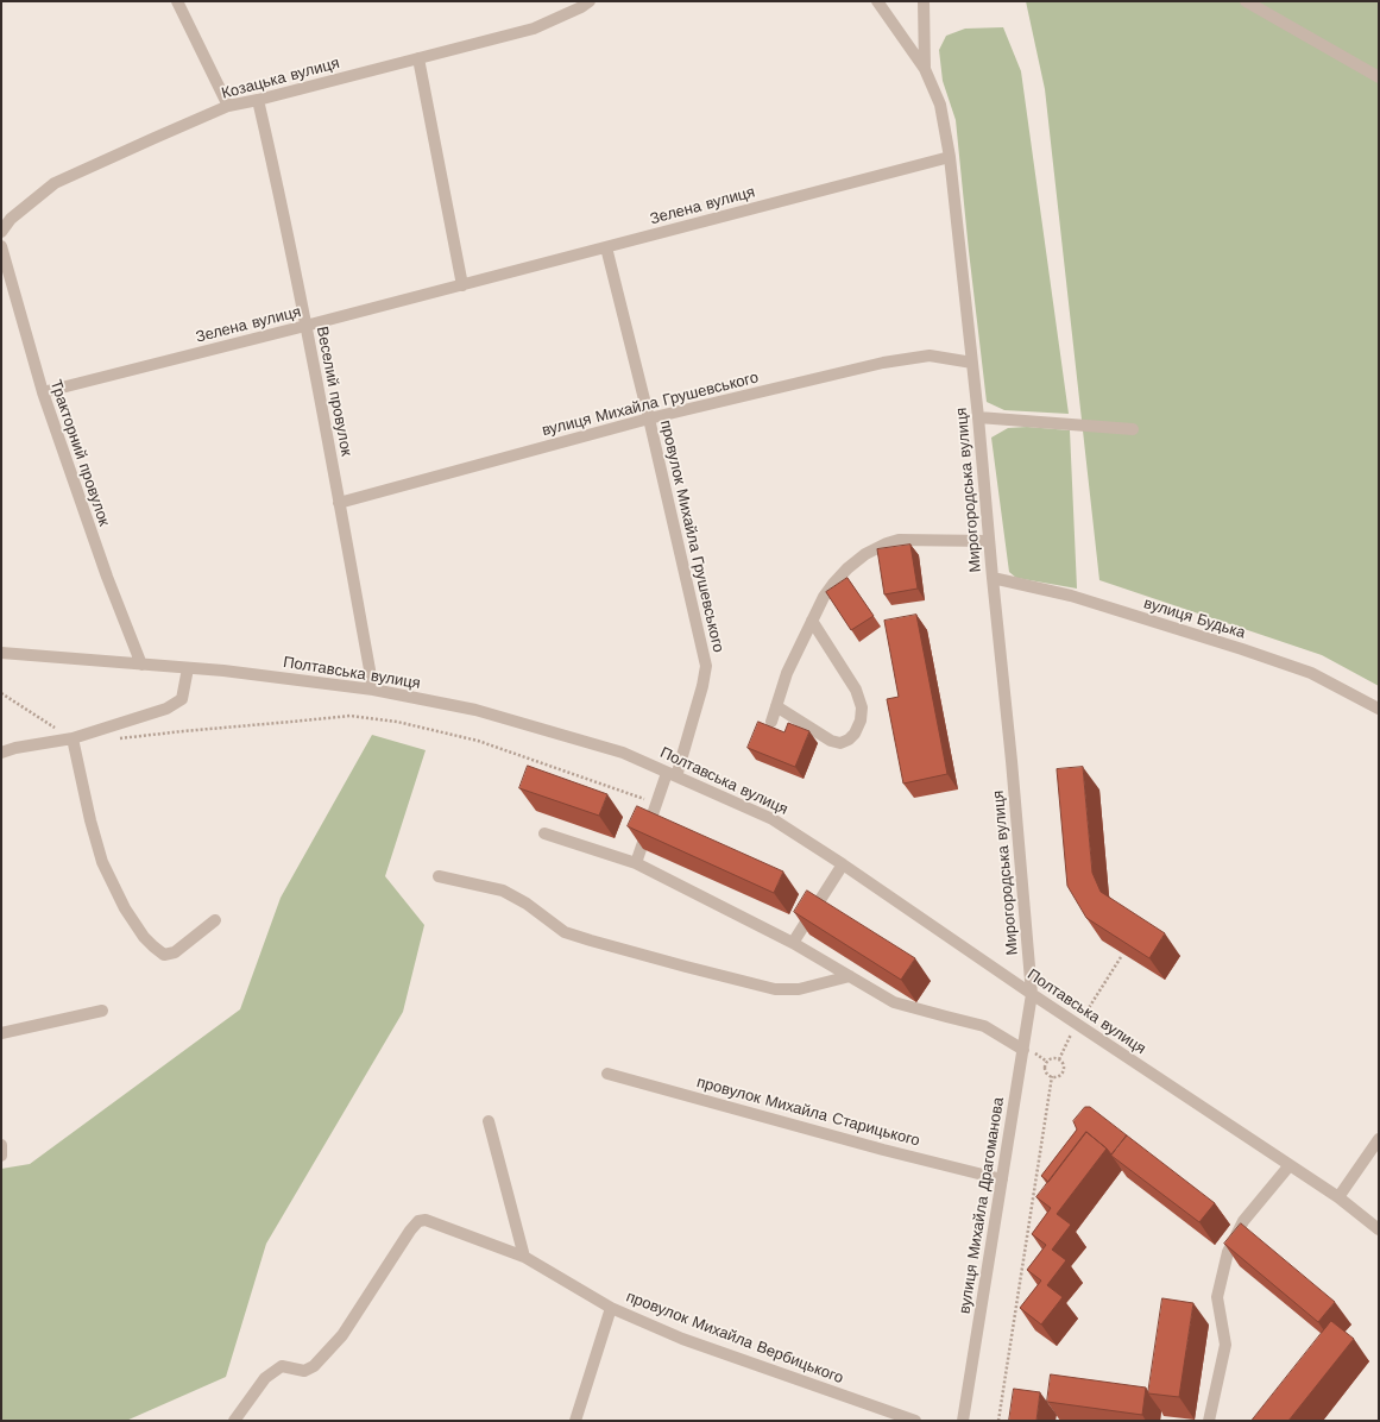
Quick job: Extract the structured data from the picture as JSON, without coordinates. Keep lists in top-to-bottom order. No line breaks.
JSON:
{"streets":{"street":["Козацька вулиця","Зелена вулиця","Веселий провулок","вулиця Михайла Грушевського","Тракторний провулок","Мирогородська вулиця","провулок Михайла Грушевського","вулиця Будька","Полтавська вулиця","провулок Михайла Старицького","вулиця Михайла Драгоманова","провулок Михайла Вербицького"]},"crossings":[["Козацька вулиця","Веселий провулок"],["Зелена вулиця","Веселий провулок"],["Зелена вулиця","Тракторний провулок"],["Зелена вулиця","Мирогородська вулиця"],["Зелена вулиця","провулок Михайла Грушевського"],["Веселий провулок","вулиця Михайла Грушевського"],["Веселий провулок","Полтавська вулиця"],["вулиця Михайла Грушевського","Мирогородська вулиця"],["вулиця Михайла Грушевського","провулок Михайла Грушевського"],["Тракторний провулок","Полтавська вулиця"],["Мирогородська вулиця","вулиця Будька"],["Мирогородська вулиця","Полтавська вулиця"],["Мирогородська вулиця","вулиця Михайла Драгоманова"],["провулок Михайла Грушевського","Полтавська вулиця"],["Полтавська вулиця","вулиця Михайла Драгоманова"],["провулок Михайла Старицького","вулиця Михайла Драгоманова"]]}
